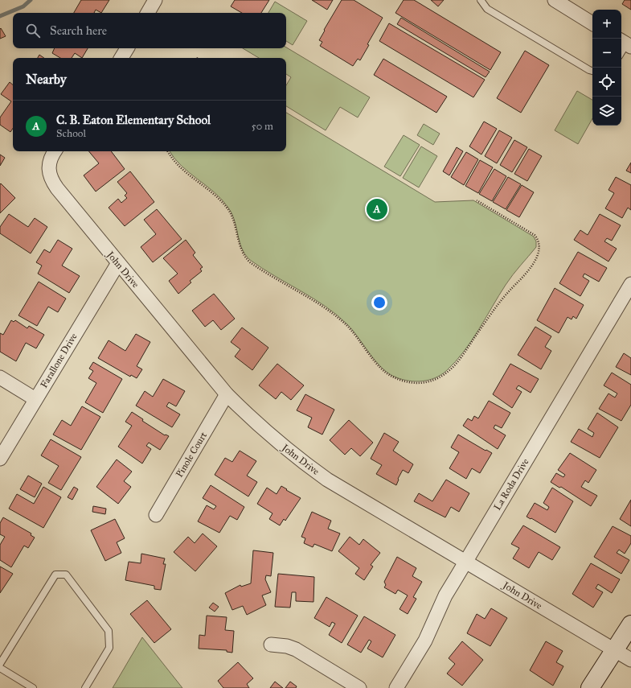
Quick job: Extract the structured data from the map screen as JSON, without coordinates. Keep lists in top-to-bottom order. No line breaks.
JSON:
{"streets":{"street":["John Drive","Farallone Drive","Pinole Court","La Roda Drive"]},"crossings":[["John Drive","Farallone Drive"],["John Drive","Pinole Court"],["John Drive","La Roda Drive"]],"page":{"map_buttons":["+","−"],"search":"Search here","heading":"Nearby","list":[{"mark":"A","name":"C. B. Eaton Elementary School","note":"School","value":"50 m"}],"pins":"A"}}
